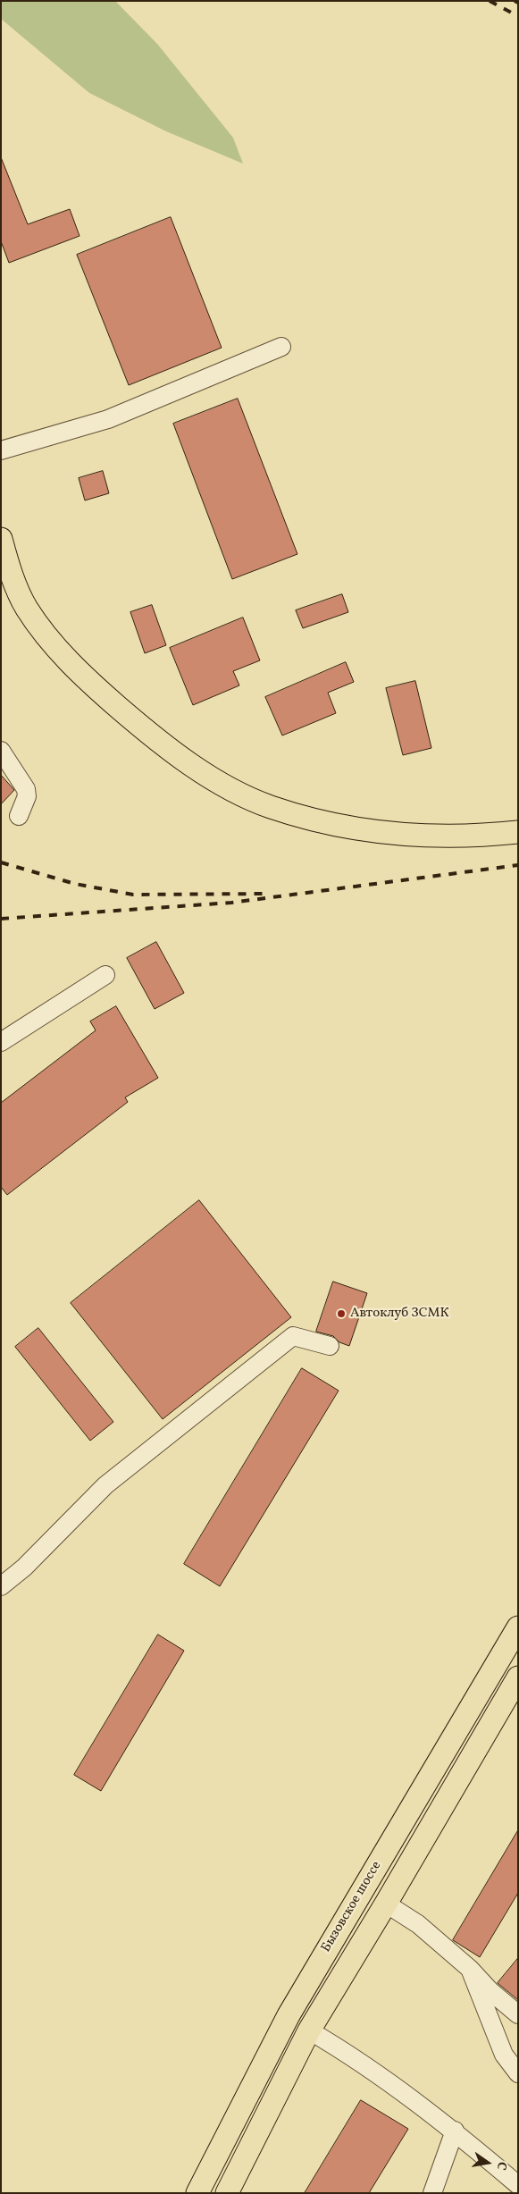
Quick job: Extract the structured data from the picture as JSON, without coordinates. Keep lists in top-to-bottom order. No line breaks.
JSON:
{"streets":{"main road":["Бызовское шоссе"]},"places":["Автоклуб ЗСМК"],"north":"right"}
